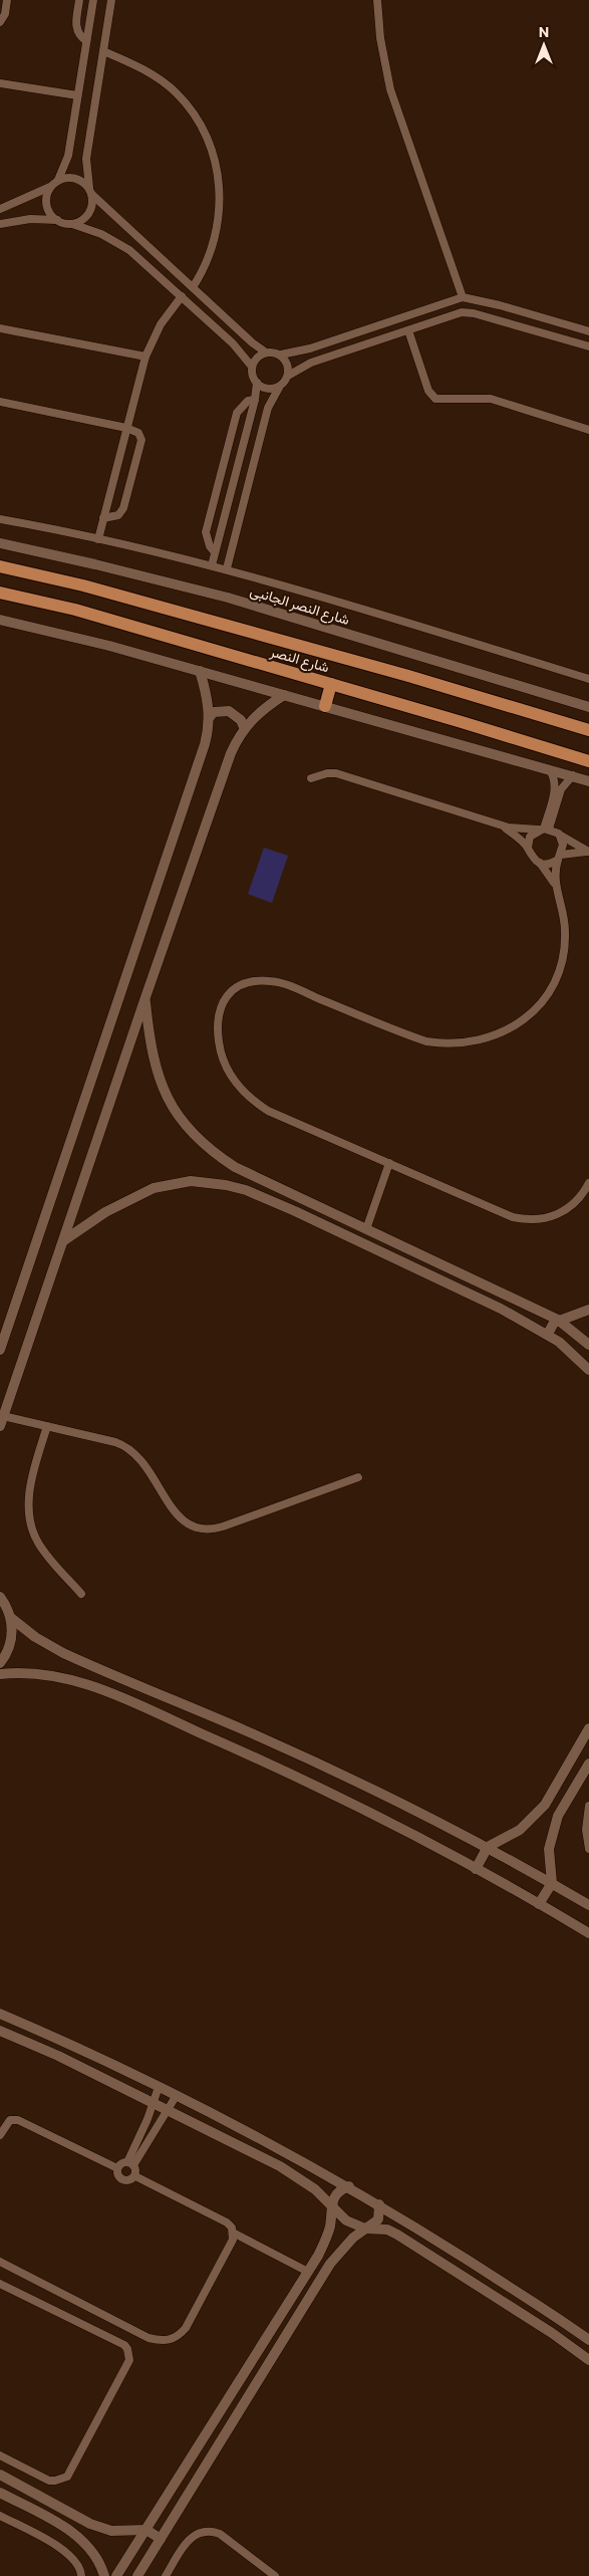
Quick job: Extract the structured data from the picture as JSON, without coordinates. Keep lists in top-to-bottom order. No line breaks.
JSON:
{"streets":{"main road":["شارع النصر"],"street":["شارع النصر الجانبى"]},"north":"top"}
